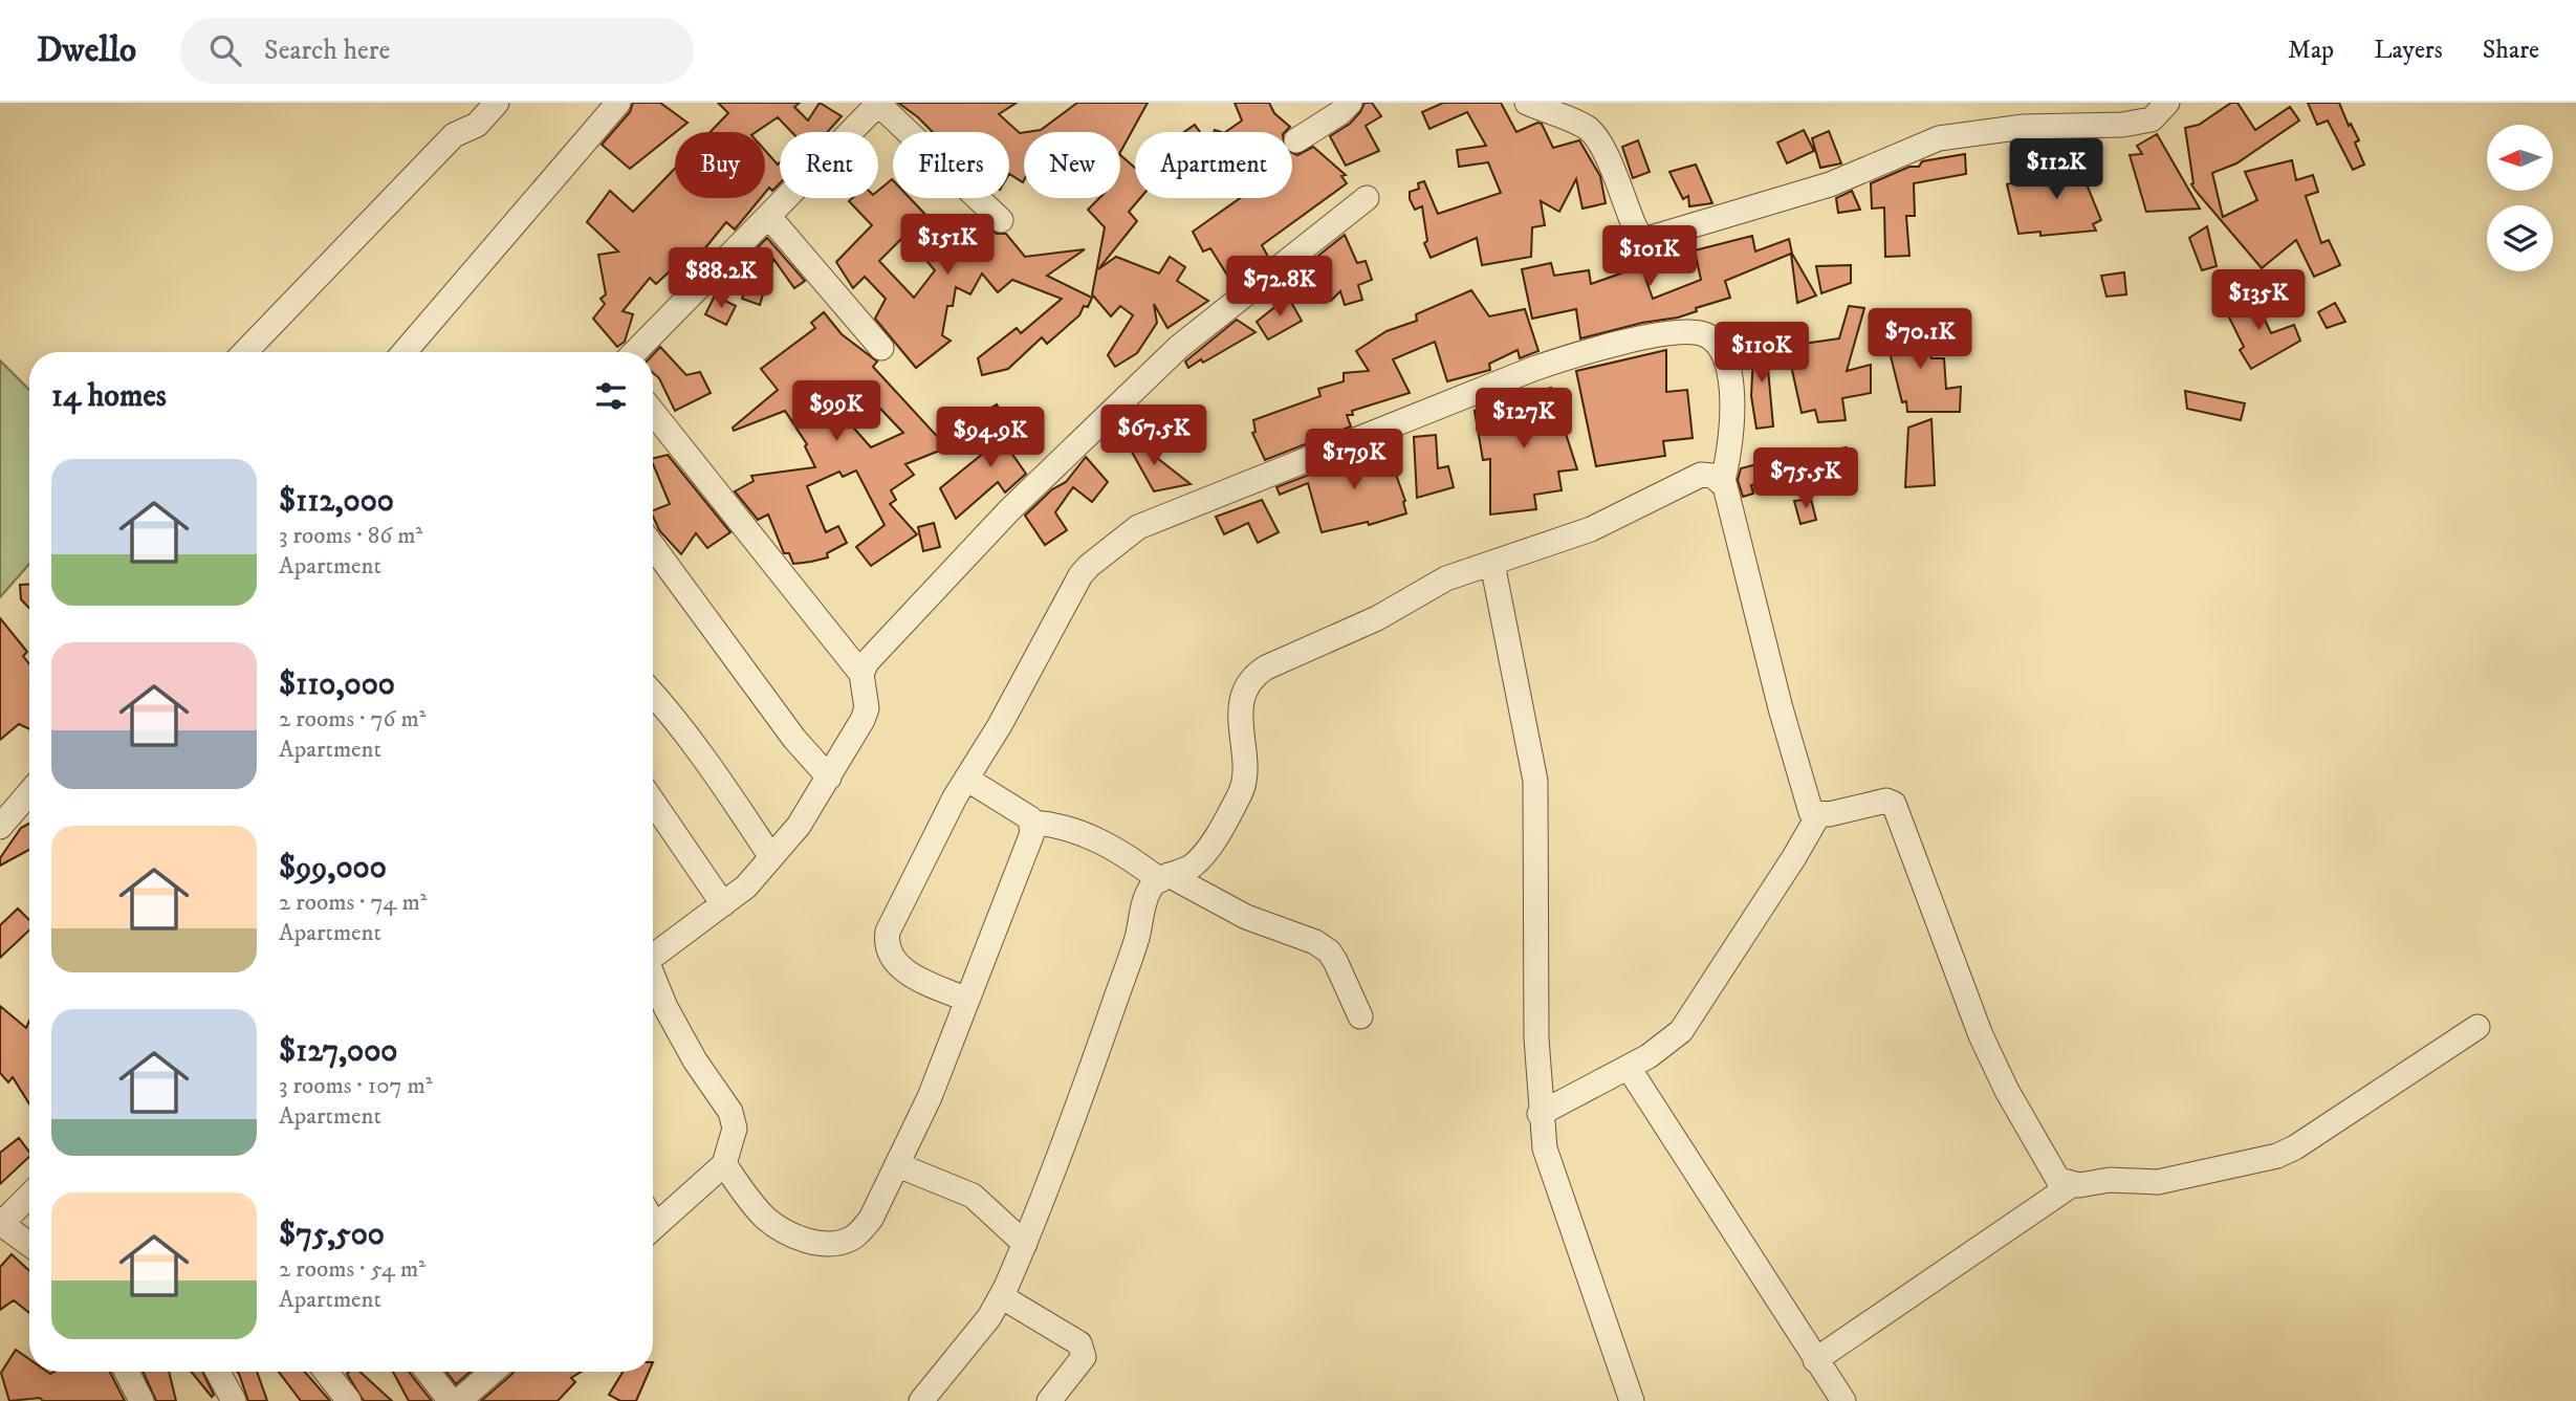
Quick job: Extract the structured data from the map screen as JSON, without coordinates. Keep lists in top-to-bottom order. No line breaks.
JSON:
{"north":"left","page":{"header":"Dwello","search":"Search here","nav":["Map","Layers","Share"],"chip":["Buy","Rent","Filters","New","Apartment"],"price":["$112K","$151K","$101K","$88.2K","$72.8K","$135K","$70.1K","$110K","$99K","$127K","$67.5K","$94.9K","$179K","$75.5K"],"heading":"14 homes","list":[{"name":"$112,000","note":"3 rooms · 86 m² · Apartment"},{"name":"$110,000","note":"2 rooms · 76 m² · Apartment"},{"name":"$99,000","note":"2 rooms · 74 m² · Apartment"},{"name":"$127,000","note":"3 rooms · 107 m² · Apartment"},{"name":"$75,500","note":"2 rooms · 54 m² · Apartment"}]}}
